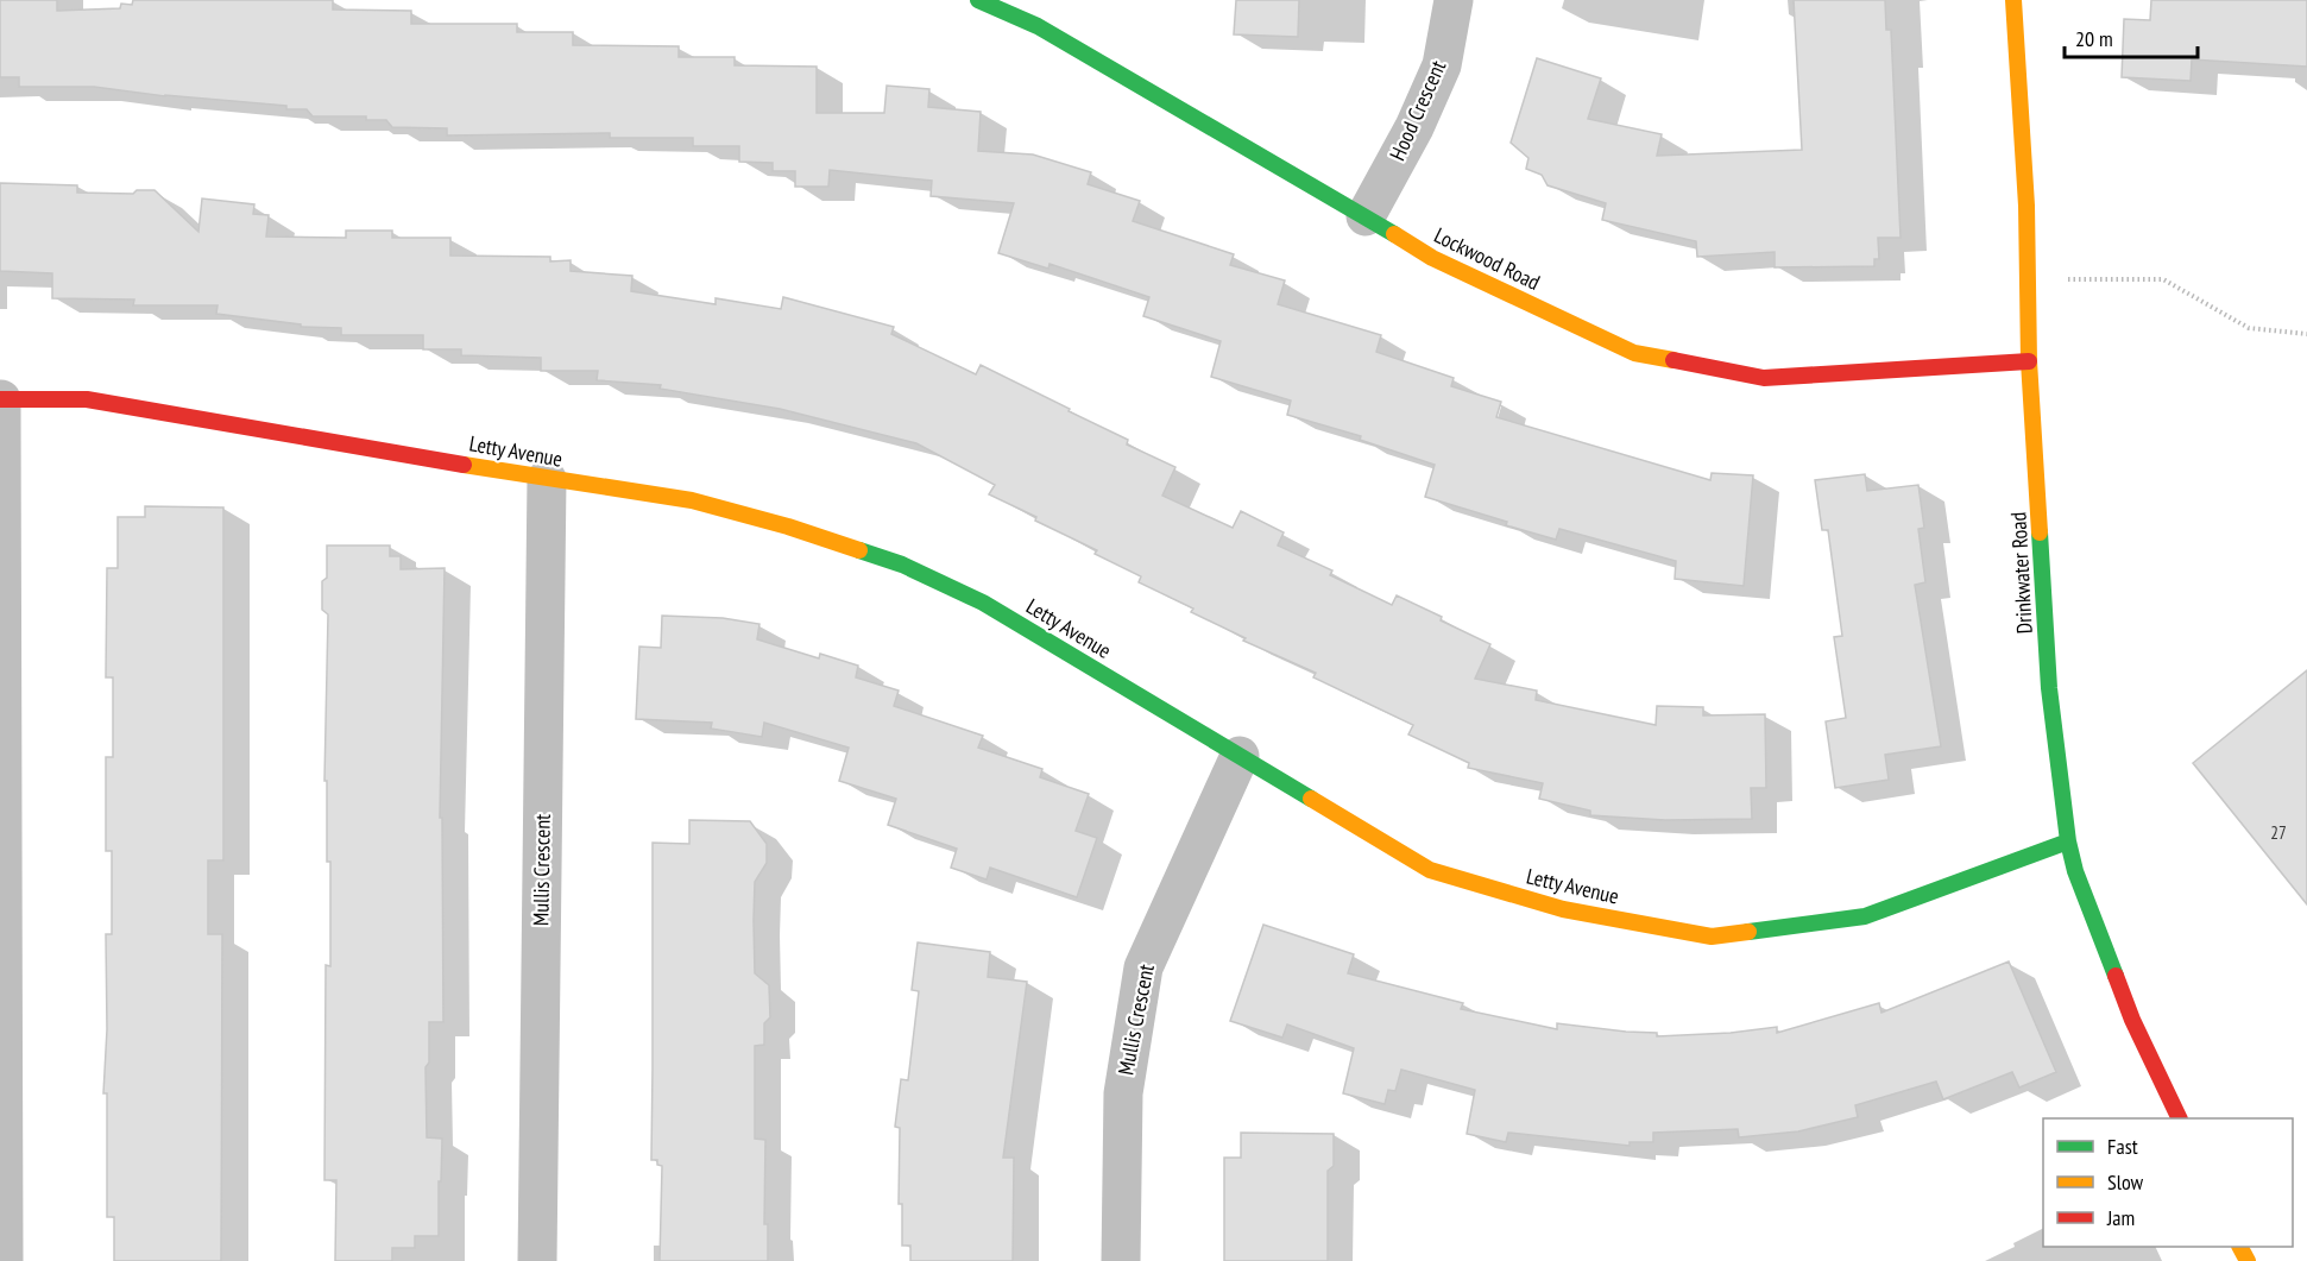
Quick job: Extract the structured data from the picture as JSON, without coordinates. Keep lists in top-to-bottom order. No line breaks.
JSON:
{"streets":{"street":["Hood Crescent","Lockwood Road","Letty Avenue","Drinkwater Road","Mullis Crescent"]},"crossings":[["Hood Crescent","Lockwood Road"],["Lockwood Road","Drinkwater Road"],["Letty Avenue","Drinkwater Road"],["Letty Avenue","Mullis Crescent"]],"house_numbers":["27"],"legend":["Fast","Slow","Jam"],"scale_bar":"20 m"}
